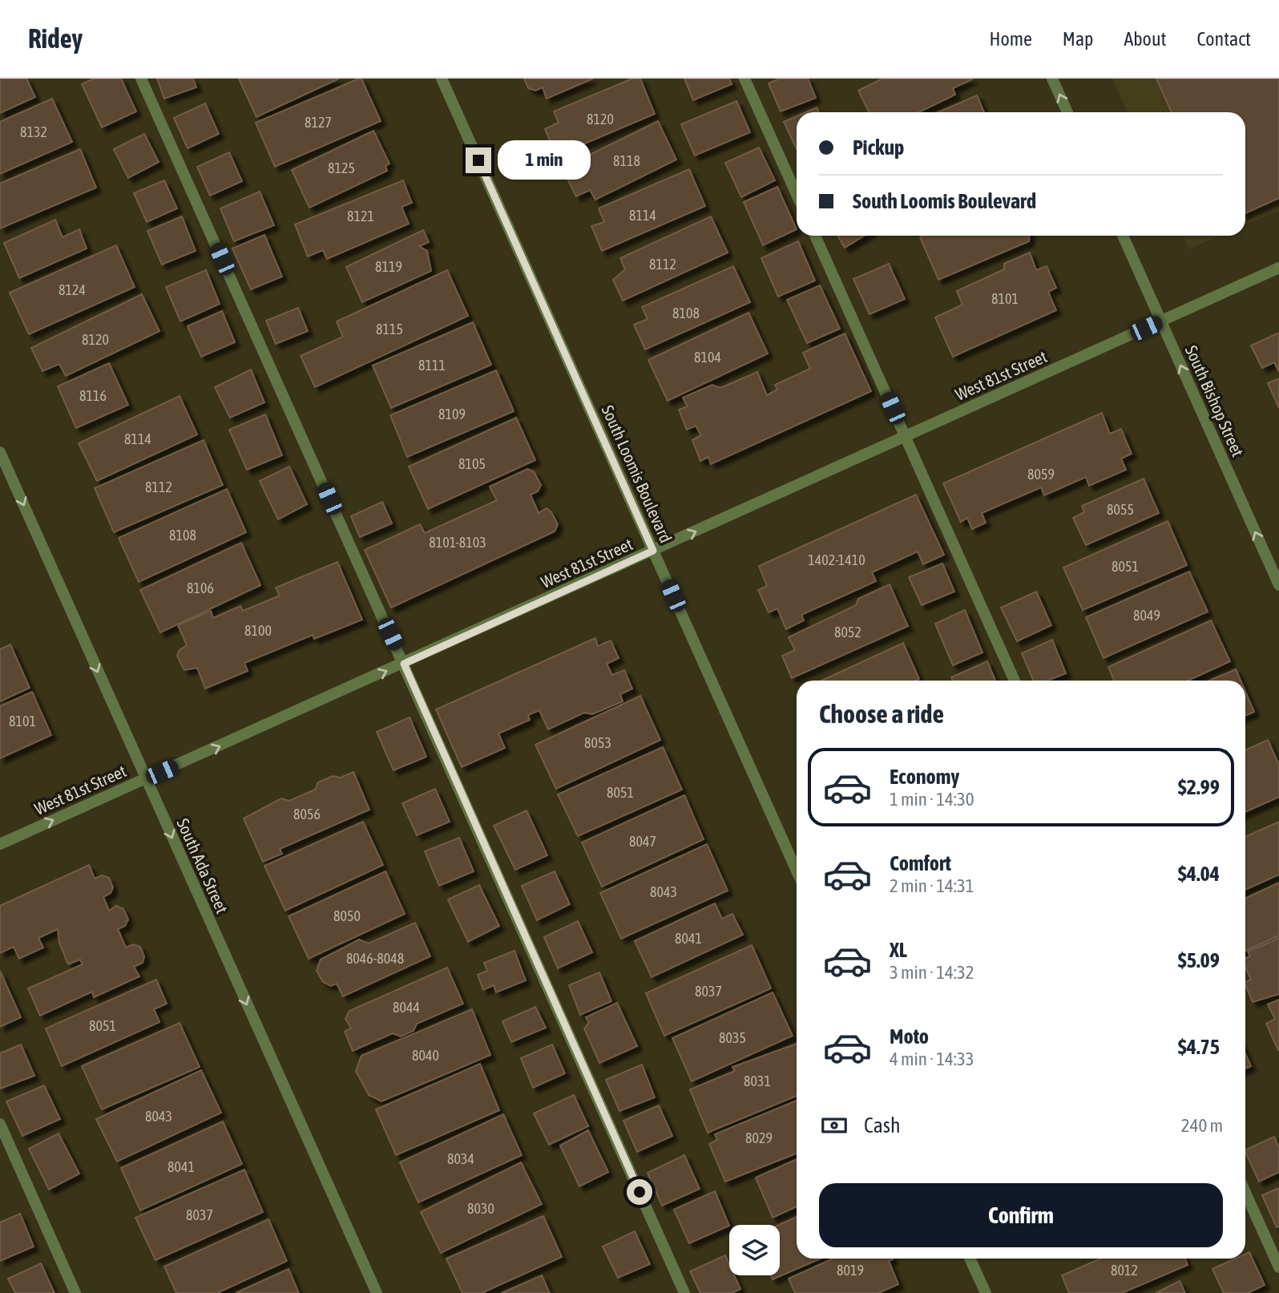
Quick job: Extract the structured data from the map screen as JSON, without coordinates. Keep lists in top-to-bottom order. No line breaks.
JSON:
{"streets":{"street":["West 81st Street","South Bishop Street","South Loomis Boulevard","South Ada Street"]},"crossings":[["West 81st Street","South Bishop Street"],["West 81st Street","South Loomis Boulevard"],["West 81st Street","South Ada Street"]],"one_way":["West 81st Street","South Bishop Street","South Ada Street"],"house_numbers":["8120","8127","8132","8118","8125","8114","8121","8112","8119","8124","8101","8108","8115","8120","8104","8111","8116","8109","8114","8105","8059","8112","8055","8108","8101-8103","1402-1410","8051","8106","8049","8100","8052","8101","8053","8051","8056","8047","8043","8050","8041","8046-8048","8037","8044","8051","8035","8040","8031","8043","8029","8034","8041","8030","8037","8019","8012"],"page":{"header":"Ridey","nav":["Home","Map","About","Contact"],"banner":["Pickup","South Loomis Boulevard"],"bubble":"1 min","heading":"Choose a ride","list":[{"name":"Economy","note":"1 min · 14:30","value":"$2.99"},{"name":"Comfort","note":"2 min · 14:31","value":"$4.04"},{"name":"XL","note":"3 min · 14:32","value":"$5.09"},{"name":"Moto","note":"4 min · 14:33","value":"$4.75"}],"pay":["Cash","240 m"],"buttons":"Confirm"}}
